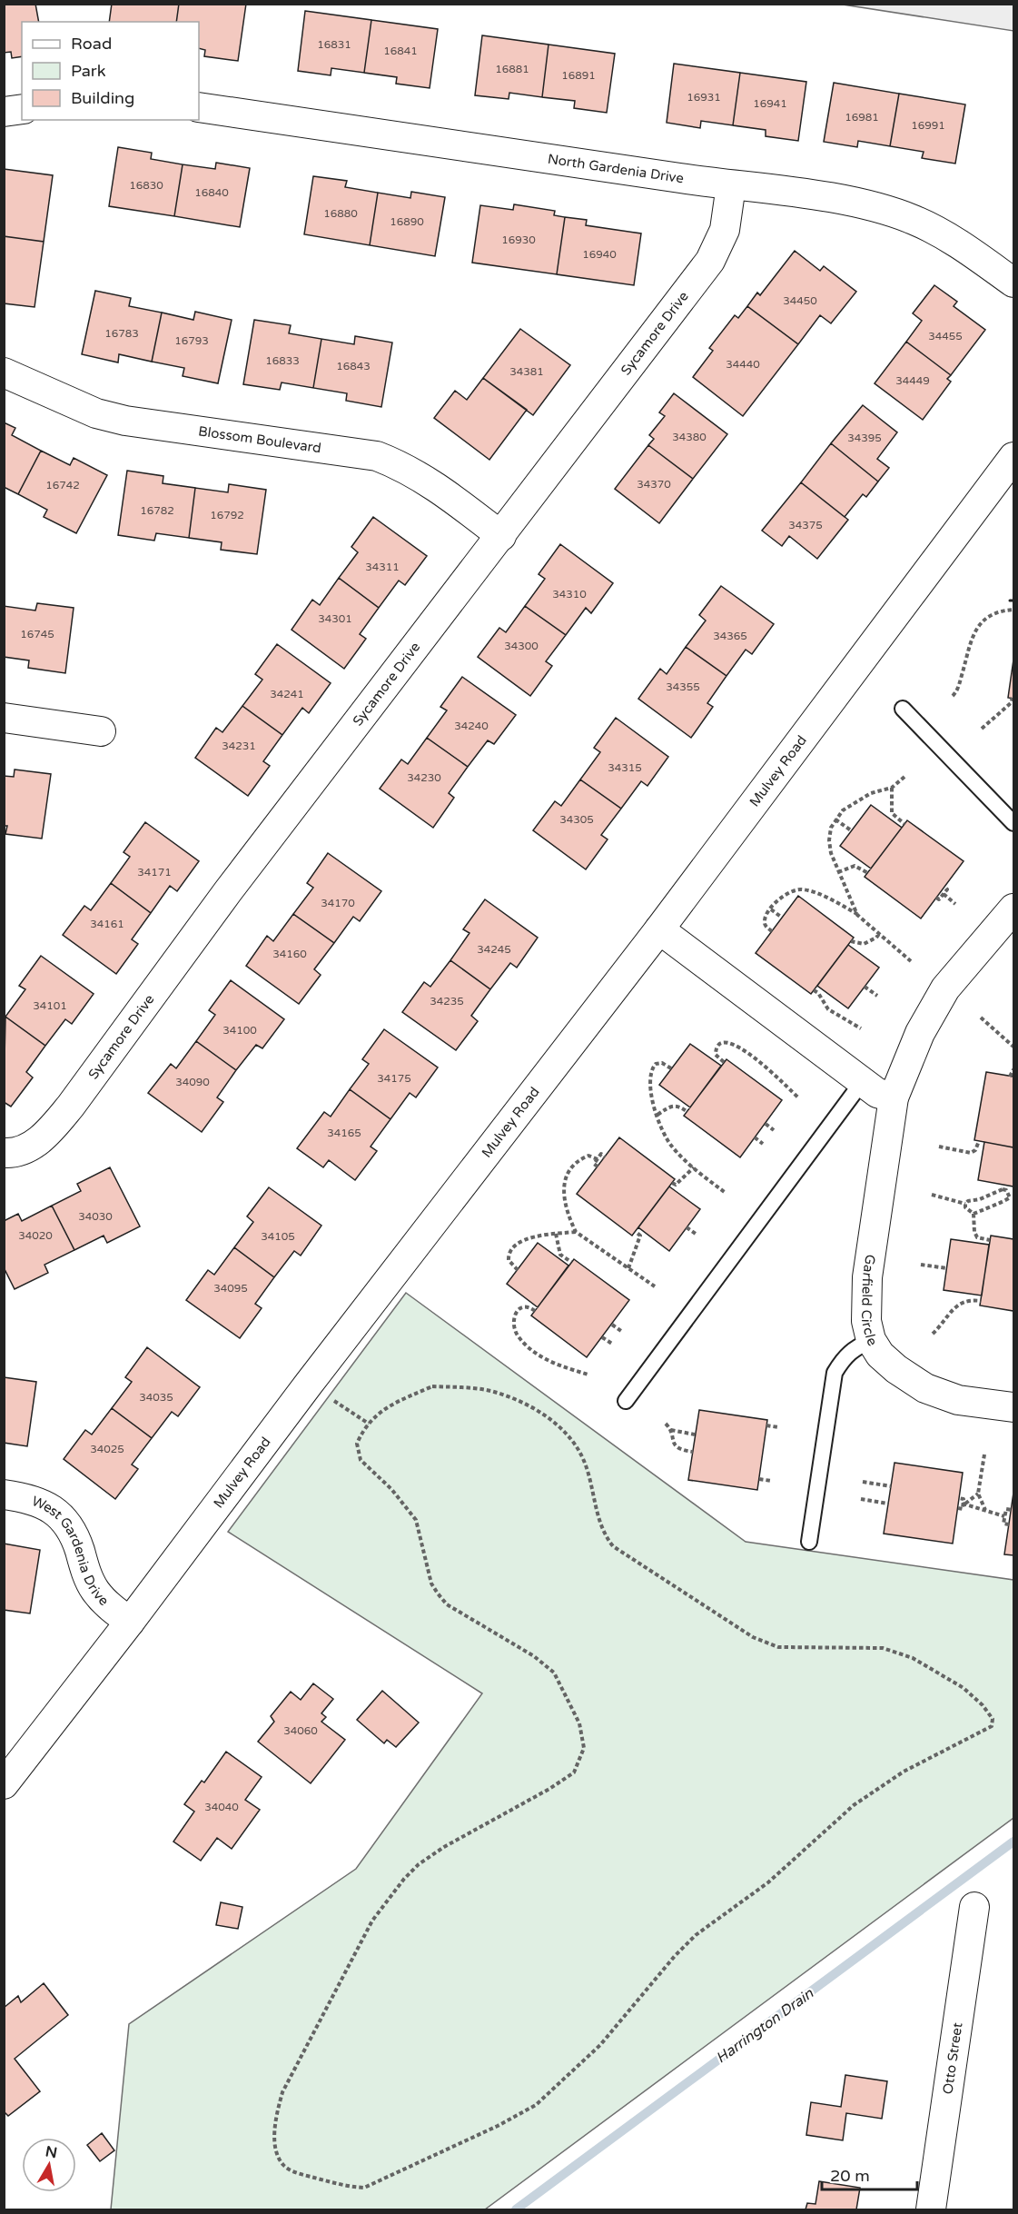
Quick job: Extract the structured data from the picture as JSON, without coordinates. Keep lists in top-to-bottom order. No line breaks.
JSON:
{"streets":{"street":["North Gardenia Drive","Sycamore Drive","Blossom Boulevard","Mulvey Road","Garfield Circle","West Gardenia Drive","Otto Street"]},"crossings":[["North Gardenia Drive","Sycamore Drive"],["Sycamore Drive","Blossom Boulevard"],["Mulvey Road","West Gardenia Drive"]],"water":["Harrington Drain"],"house_numbers":["16831","16841","16881","16891","16931","16941","16981","16991","16830","16840","16880","16890","16930","16940","34450","16783","34455","16793","16833","34440","16843","34381","34449","34380","34395","34370","16742","16782","16792","34375","34311","34310","34301","16745","34365","34300","34355","34241","34240","34231","34315","34230","34305","34171","34170","34161","34245","34160","34235","34101","34100","34175","34090","34165","34030","34020","34105","34095","34035","34025","34060","34040"],"legend":["Road","Park","Building"],"scale_bar":"20 m","north":"top"}
